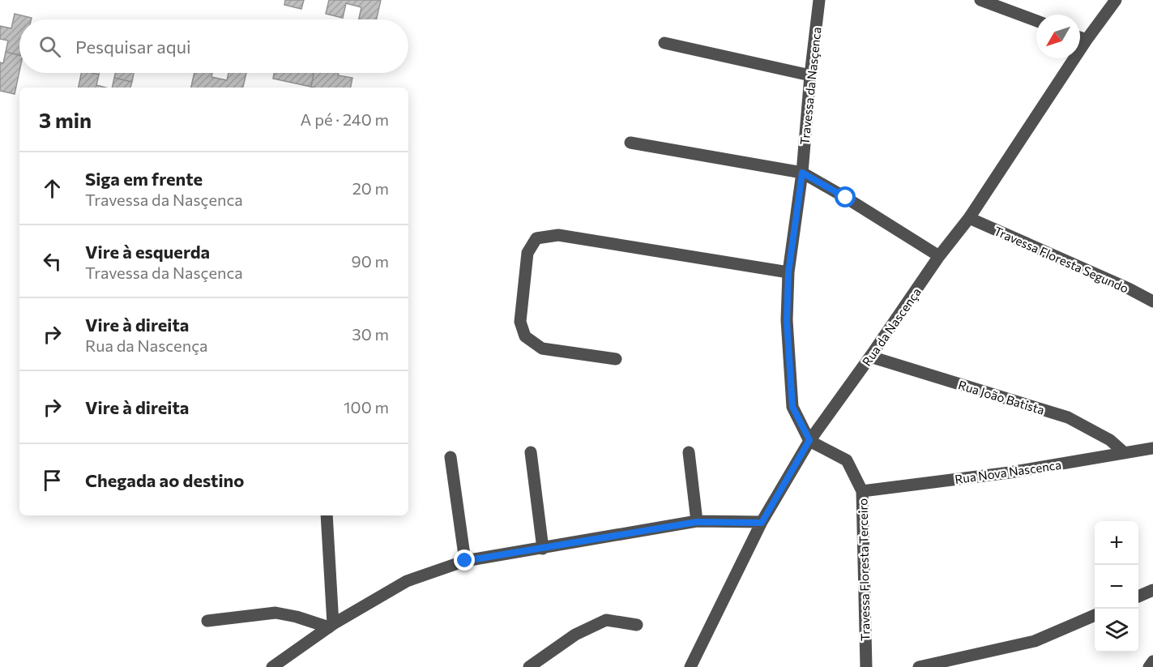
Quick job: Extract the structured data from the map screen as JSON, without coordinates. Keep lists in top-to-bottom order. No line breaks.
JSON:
{"streets":{"street":["Travessa da Nasçenca","Travessa Floresta Segundo","Rua da Nascença","Rua João Batista","Rua Nova Nascenca","Travessa Floresta Terceiro"]},"crossings":[["Travessa da Nasçenca","Rua da Nascença"],["Travessa da Nasçenca","Travessa Floresta Terceiro"],["Travessa Floresta Segundo","Rua da Nascença"],["Rua da Nascença","Rua João Batista"],["Rua da Nascença","Travessa Floresta Terceiro"],["Rua João Batista","Rua Nova Nascenca"],["Rua Nova Nascenca","Travessa Floresta Terceiro"]],"north":"bottom left","page":{"search":"Pesquisar aqui","heading":["3 min","A pé · 240 m"],"list":[["Siga em frente","Travessa da Nasçenca","20 m"],["Vire à esquerda","Travessa da Nasçenca","90 m"],["Vire à direita","Rua da Nascença","30 m"],["Vire à direita","100 m"],"Chegada ao destino"],"map_buttons":["+","−"]}}
